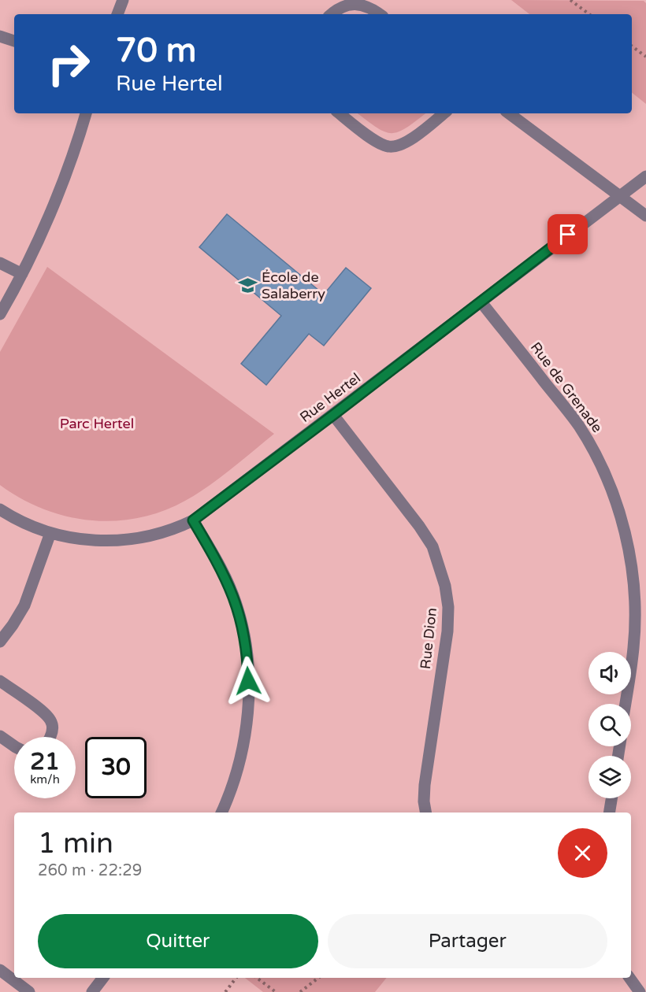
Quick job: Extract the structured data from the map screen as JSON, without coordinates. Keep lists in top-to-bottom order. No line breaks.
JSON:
{"streets":{"street":["Rue de Grenade","Rue Hertel","Rue Dion"]},"crossings":[["Rue de Grenade","Rue Hertel"],["Rue Hertel","Rue Dion"]],"parks":["Parc Hertel"],"places":{"school or university":["École de Salaberry"]},"page":{"turn":["70 m","Rue Hertel"],"speed":"21 km/h","limit":"30","heading":["1 min","260 m · 22:29"],"buttons":["Quitter","Partager"]}}
